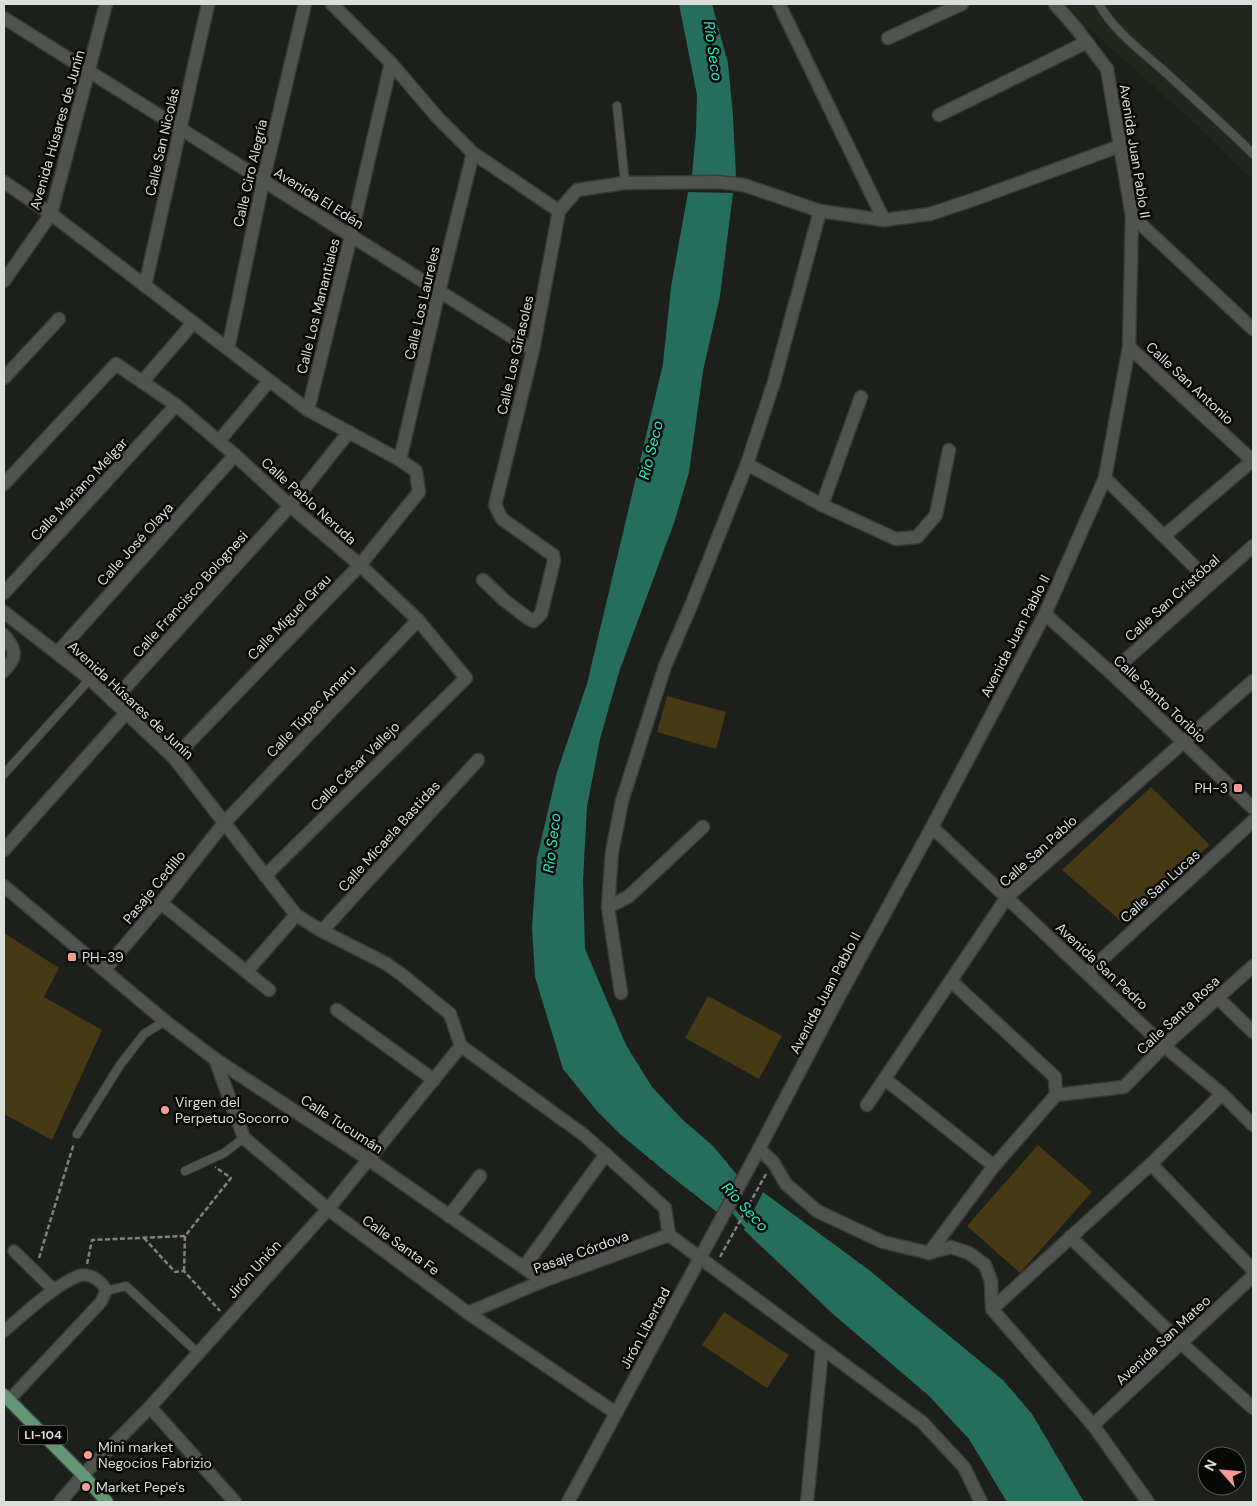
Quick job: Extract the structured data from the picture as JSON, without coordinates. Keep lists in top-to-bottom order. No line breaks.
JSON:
{"streets":{"main road":["LI-104"],"street":["Avenida Húsares de Junín","Calle San Nicolás","Avenida Juan Pablo II","Calle Ciro Alegría","Avenida El Edén","Calle Los Laureles","Calle Los Manantiales","Calle Los Girasoles","Calle San Antonio","Calle Mariano Melgar","Calle Pablo Neruda","Calle José Olaya","Calle Francisco Bolognesi","Calle San Cristóbal","Calle Miguel Grau","Calle Santo Toribio","Calle Túpac Amaru","Calle César Vallejo","Calle Micaela Bastidas","Calle San Pablo","Calle San Lucas","Pasaje Cedillo","Avenida San Pedro","Calle Santa Rosa","Calle Tucumán","Calle Santa Fe","Pasaje Córdova","Jirón Unión","Jirón Libertad","Avenida San Mateo"]},"crossings":[["Avenida Húsares de Junín","Avenida El Edén"],["Avenida Húsares de Junín","Calle José Olaya"],["Avenida Húsares de Junín","Calle Francisco Bolognesi"],["Avenida Húsares de Junín","Calle Miguel Grau"],["Avenida Húsares de Junín","Calle Túpac Amaru"],["Avenida Húsares de Junín","Calle César Vallejo"],["Avenida Húsares de Junín","Pasaje Cedillo"],["Calle San Nicolás","Avenida El Edén"],["Avenida Juan Pablo II","Calle San Antonio"],["Avenida Juan Pablo II","Calle Santo Toribio"],["Avenida Juan Pablo II","Avenida San Pedro"],["Avenida Juan Pablo II","Jirón Libertad"],["Calle Ciro Alegría","Avenida El Edén"],["Avenida El Edén","Calle Los Laureles"],["Avenida El Edén","Calle Los Manantiales"],["Avenida El Edén","Calle Los Girasoles"],["Calle Los Laureles","Calle Miguel Grau"],["Calle Mariano Melgar","Calle Pablo Neruda"],["Calle Pablo Neruda","Calle José Olaya"],["Calle Pablo Neruda","Calle Francisco Bolognesi"],["Calle Pablo Neruda","Calle Miguel Grau"],["Calle Pablo Neruda","Calle Túpac Amaru"],["Calle Pablo Neruda","Calle César Vallejo"],["Calle San Cristóbal","Calle Santo Toribio"],["Calle Santo Toribio","Calle San Pablo"],["Calle Túpac Amaru","Pasaje Cedillo"],["Calle San Pablo","Avenida San Pedro"],["Calle San Lucas","Avenida San Pedro"],["Pasaje Cedillo","Calle Tucumán"],["Avenida San Pedro","Calle Santa Rosa"],["Calle Tucumán","Calle Santa Fe"],["Calle Tucumán","Pasaje Córdova"],["Calle Tucumán","Jirón Unión"],["Calle Santa Fe","Pasaje Córdova"],["Calle Santa Fe","Jirón Unión"],["Calle Santa Fe","Jirón Libertad"],["Jirón Unión","LI-104"]],"water":["Río Seco"],"places":{"transit":["PH-3","PH-39"],"other":["Virgen del Perpetuo Socorro","Mini market Negocios Fabrizio","Market Pepe's"]},"north":"top left"}
